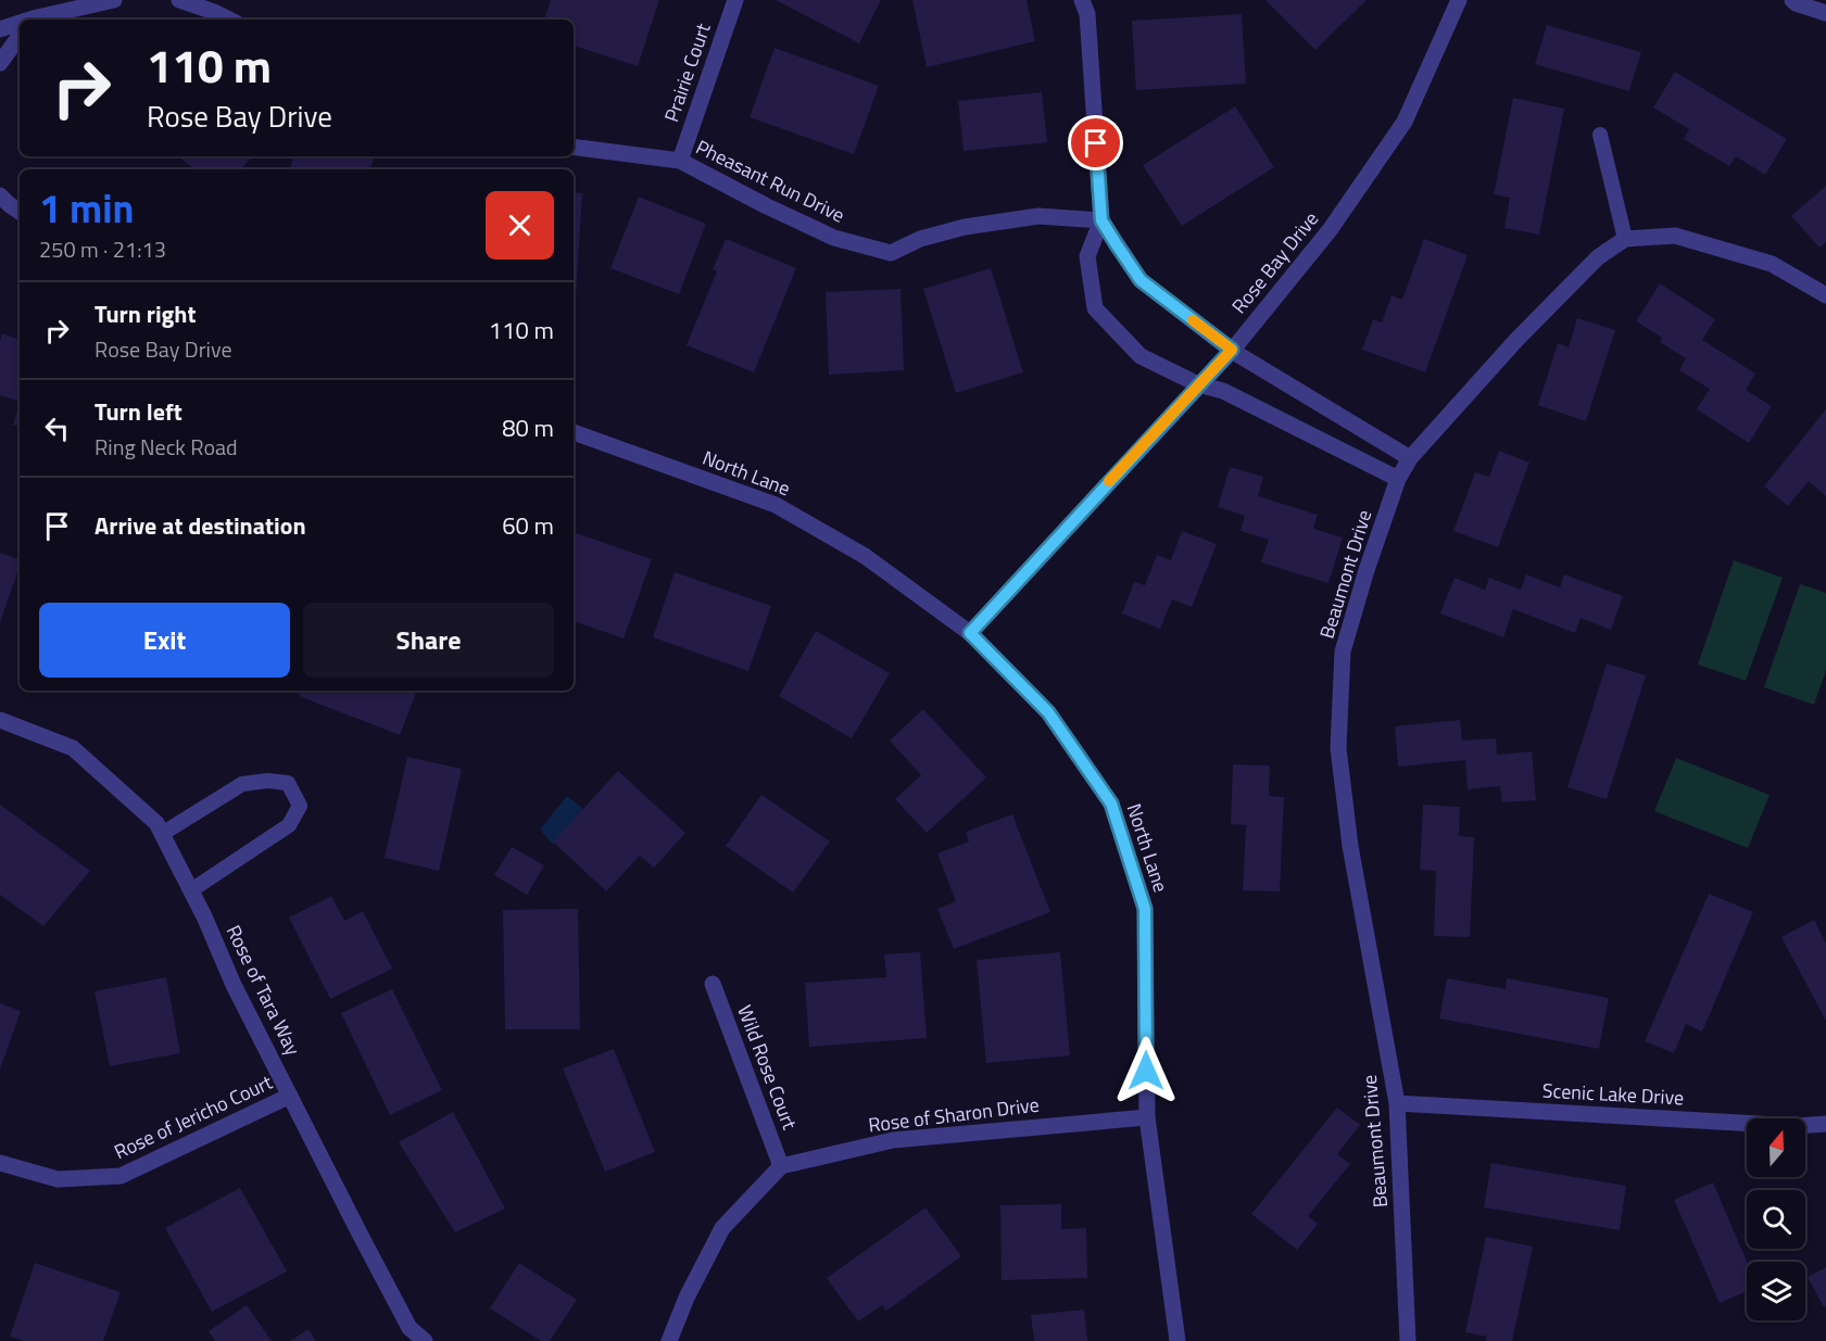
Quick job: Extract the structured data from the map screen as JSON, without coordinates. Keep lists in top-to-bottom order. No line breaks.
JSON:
{"streets":{"street":["Prairie Court","Pheasant Run Drive","Rose Bay Drive","North Lane","Beaumont Drive","Rose of Tara Way","Wild Rose Court","Scenic Lake Drive","Rose of Sharon Drive","Rose of Jericho Court"]},"crossings":[["Prairie Court","Pheasant Run Drive"],["Rose Bay Drive","North Lane"],["North Lane","Rose of Sharon Drive"],["Beaumont Drive","Scenic Lake Drive"],["Rose of Tara Way","Rose of Jericho Court"],["Wild Rose Court","Rose of Sharon Drive"]],"north":"top","page":{"turn":["110 m","Rose Bay Drive"],"heading":["1 min","250 m · 21:13"],"list":[{"name":"Turn right","note":"Rose Bay Drive","value":"110 m"},{"name":"Turn left","note":"Ring Neck Road","value":"80 m"},{"name":"Arrive at destination","value":"60 m"}],"buttons":["Exit","Share"]}}
